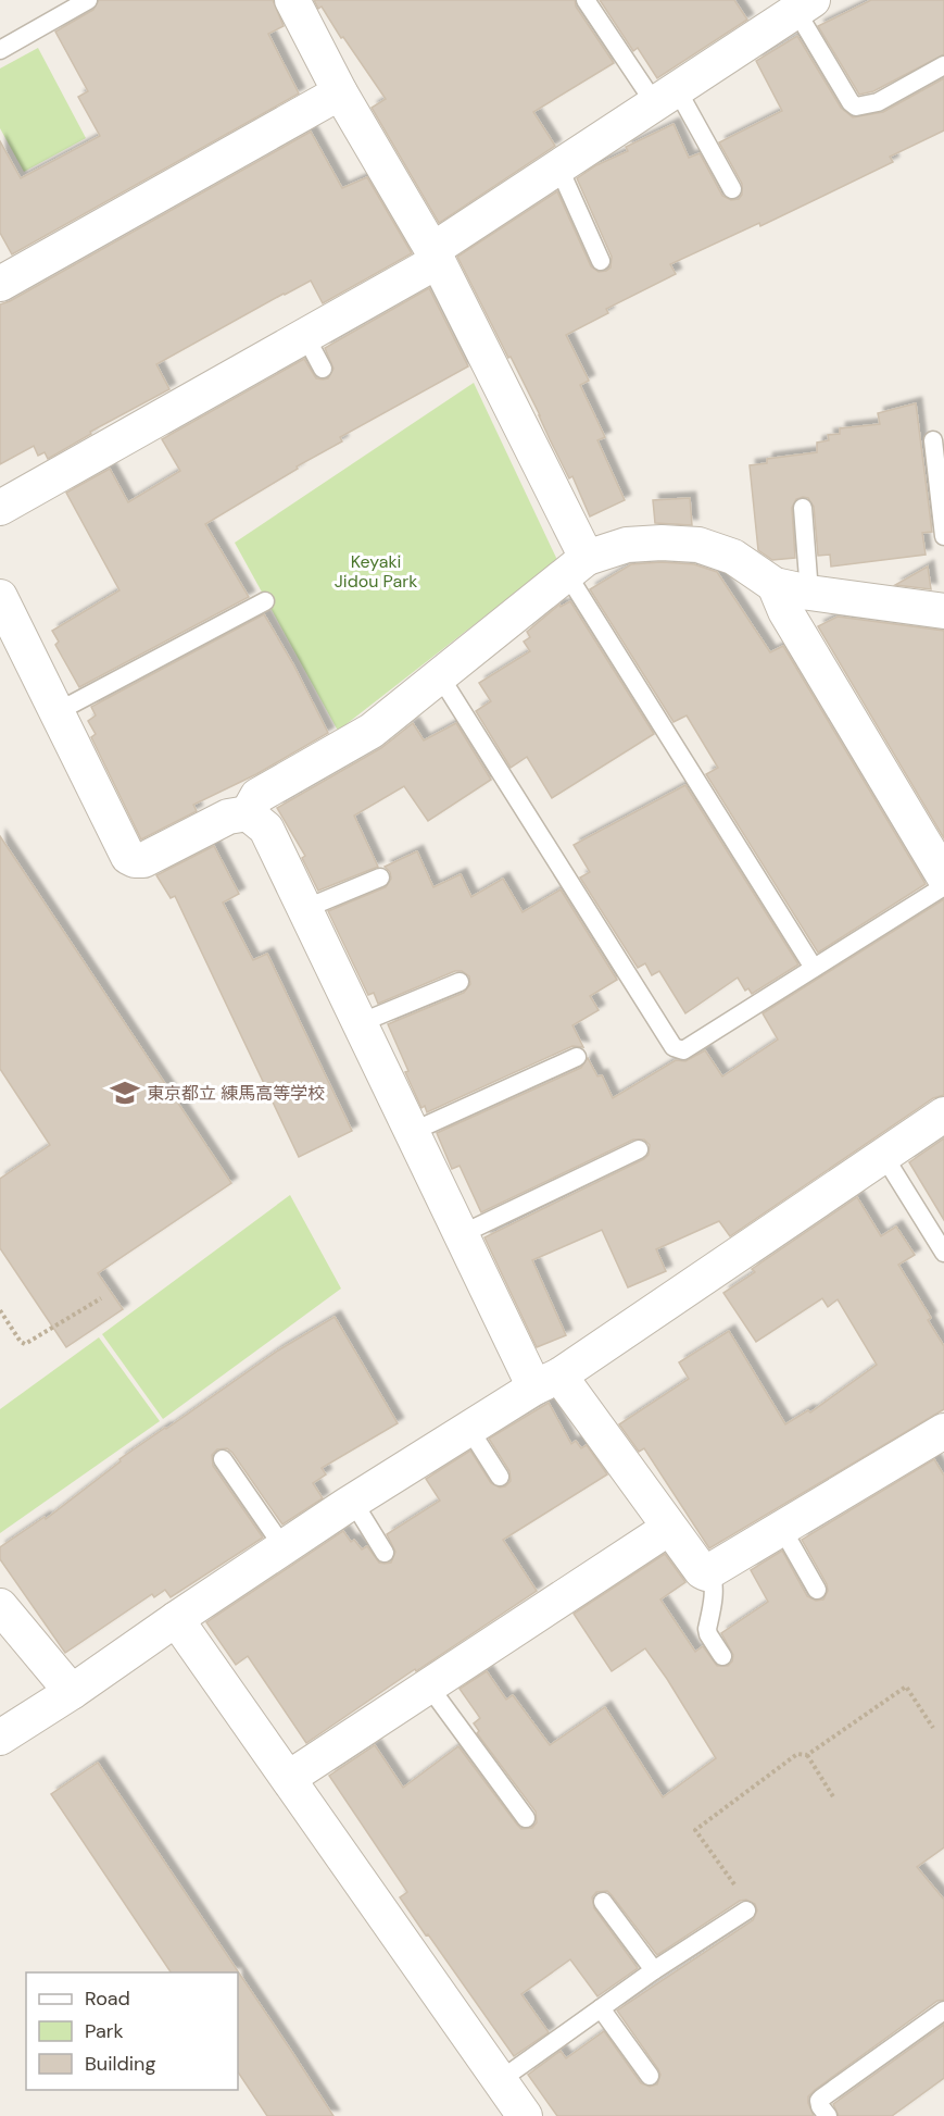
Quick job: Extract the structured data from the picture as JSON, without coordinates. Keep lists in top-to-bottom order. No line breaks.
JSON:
{"parks":["Keyaki Jidou Park"],"places":{"school or university":["東京都立 練馬高等学校"]},"legend":["Road","Park","Building"]}
